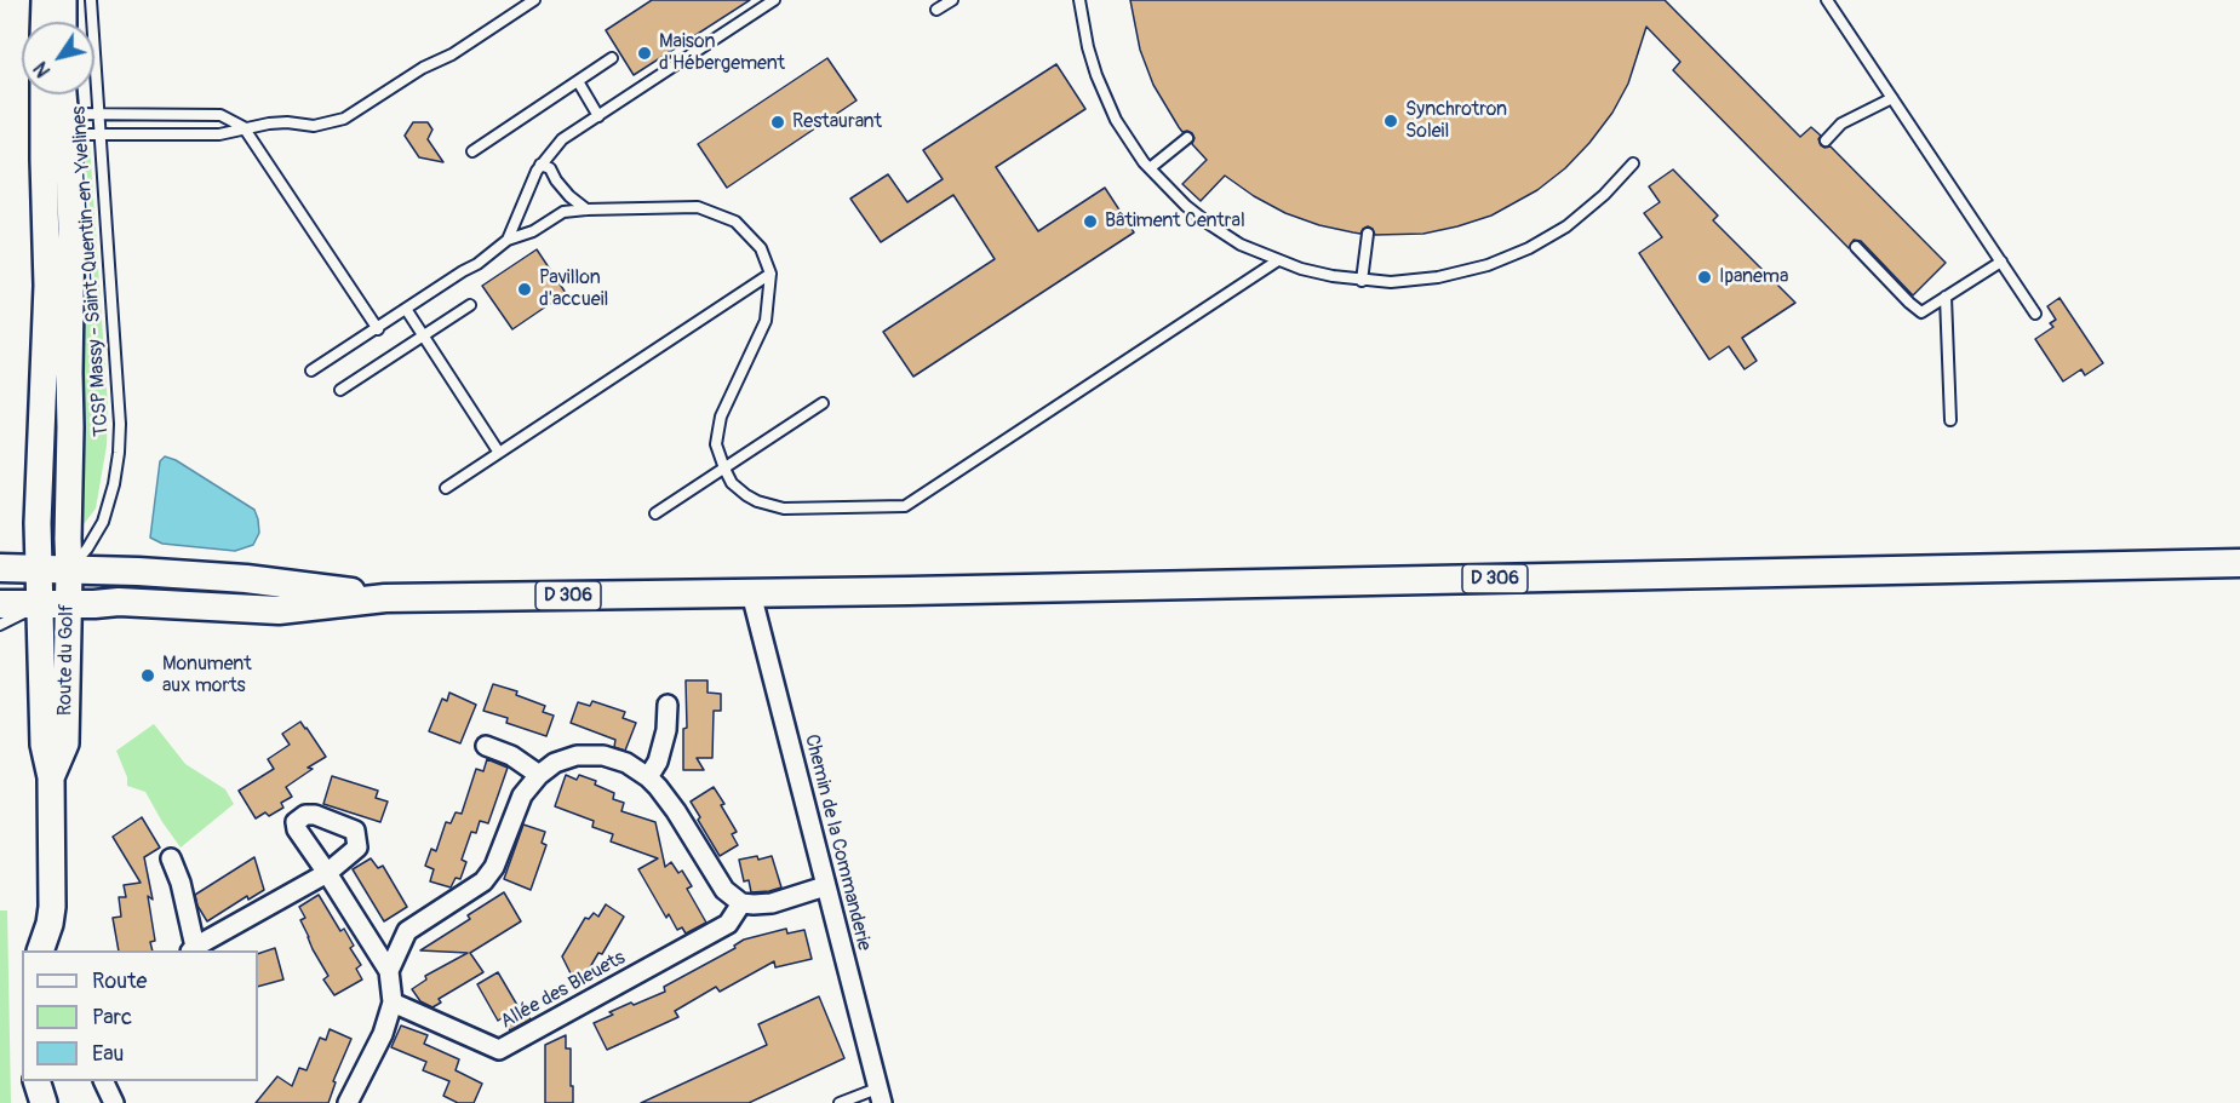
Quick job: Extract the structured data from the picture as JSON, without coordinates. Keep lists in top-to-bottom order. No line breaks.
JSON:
{"streets":{"main road":["D 306","Route du Golf"],"street":["Chemin de la Commanderie","Allée des Bleuets"],"lane":["TCSP Massy - Saint-Quentin-en-Yvelines"]},"crossings":[["TCSP Massy - Saint-Quentin-en-Yvelines","D 306"],["TCSP Massy - Saint-Quentin-en-Yvelines","Route du Golf"],["D 306","Route du Golf"],["D 306","Chemin de la Commanderie"]],"places":["Maison d'Hébergement","Synchrotron Soleil","Restaurant","Bâtiment Central","Ipanema","Pavillon d'accueil","Monument aux morts"],"legend":["Route","Parc","Eau"],"north":"bottom left"}
